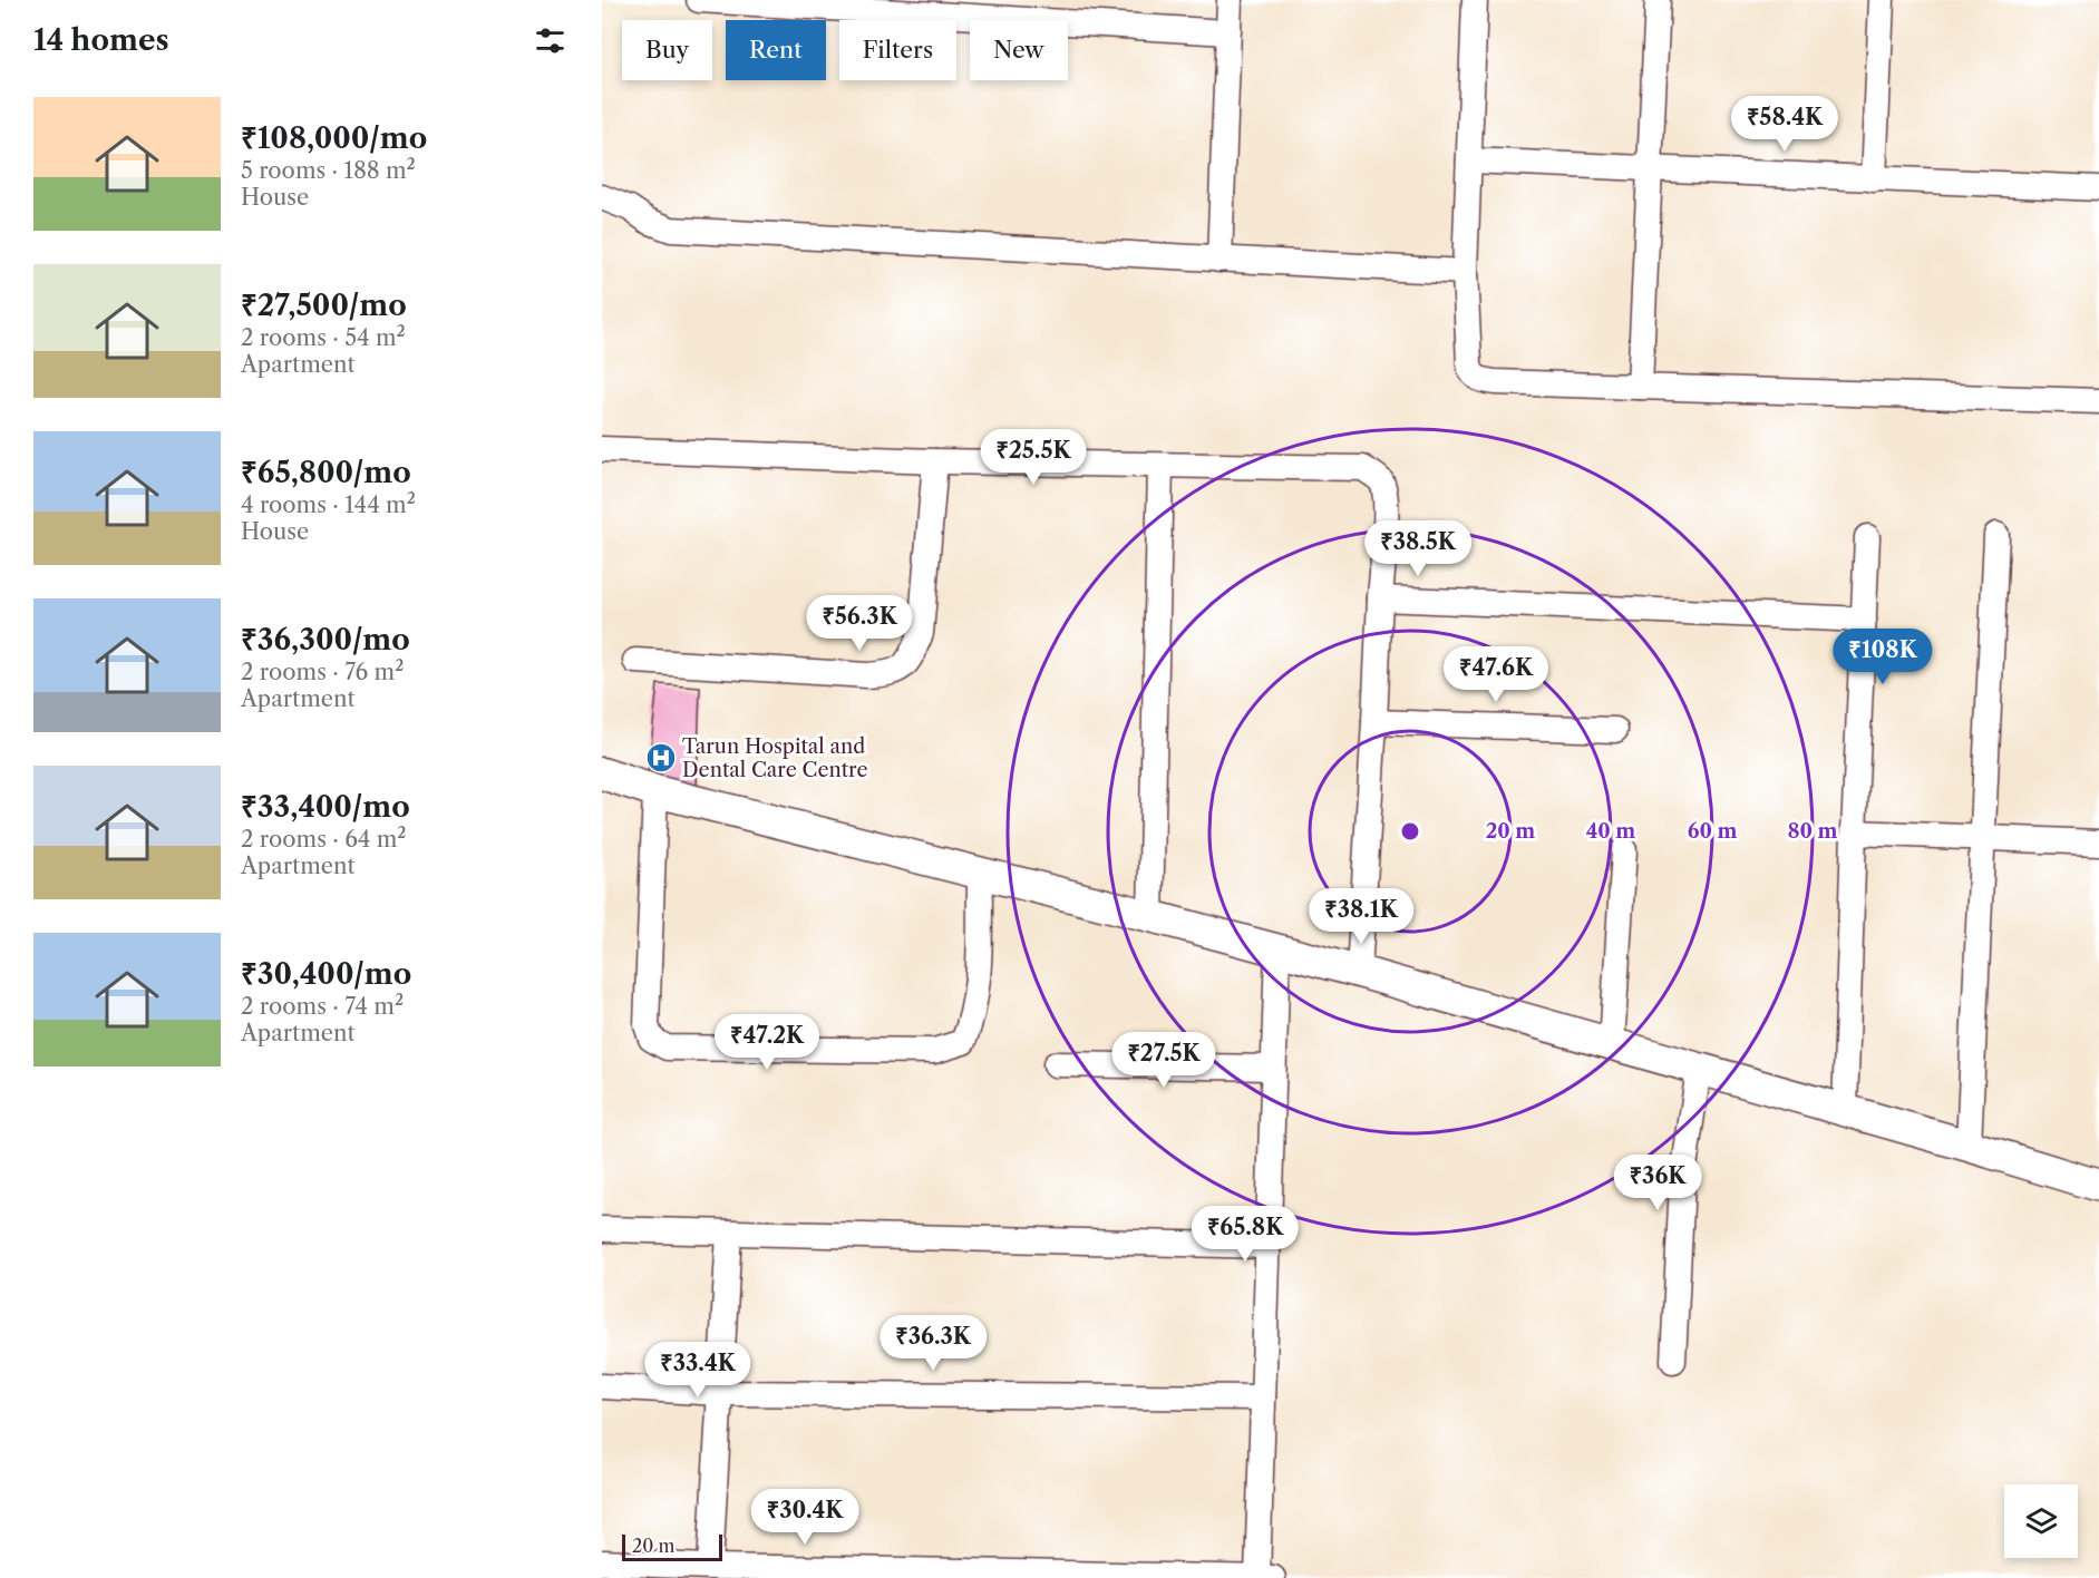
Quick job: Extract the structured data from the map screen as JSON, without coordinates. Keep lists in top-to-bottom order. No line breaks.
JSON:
{"places":{"hospital":["Tarun Hospital and Dental Care Centre"]},"scale_bar":"20 m","page":{"heading":"14 homes","chip":["Buy","Rent","Filters","New"],"list":[{"name":"₹108,000/mo","note":"5 rooms · 188 m² · House"},{"name":"₹27,500/mo","note":"2 rooms · 54 m² · Apartment"},{"name":"₹65,800/mo","note":"4 rooms · 144 m² · House"},{"name":"₹36,300/mo","note":"2 rooms · 76 m² · Apartment"},{"name":"₹33,400/mo","note":"2 rooms · 64 m² · Apartment"},{"name":"₹30,400/mo","note":"2 rooms · 74 m² · Apartment"}],"price":["₹58.4K","₹25.5K","₹38.5K","₹56.3K","₹108K","₹47.6K","₹38.1K","₹47.2K","₹27.5K","₹36K","₹65.8K","₹36.3K","₹33.4K","₹30.4K"],"scale":"20 m"},"rings":["20 m","40 m","60 m","80 m"]}
